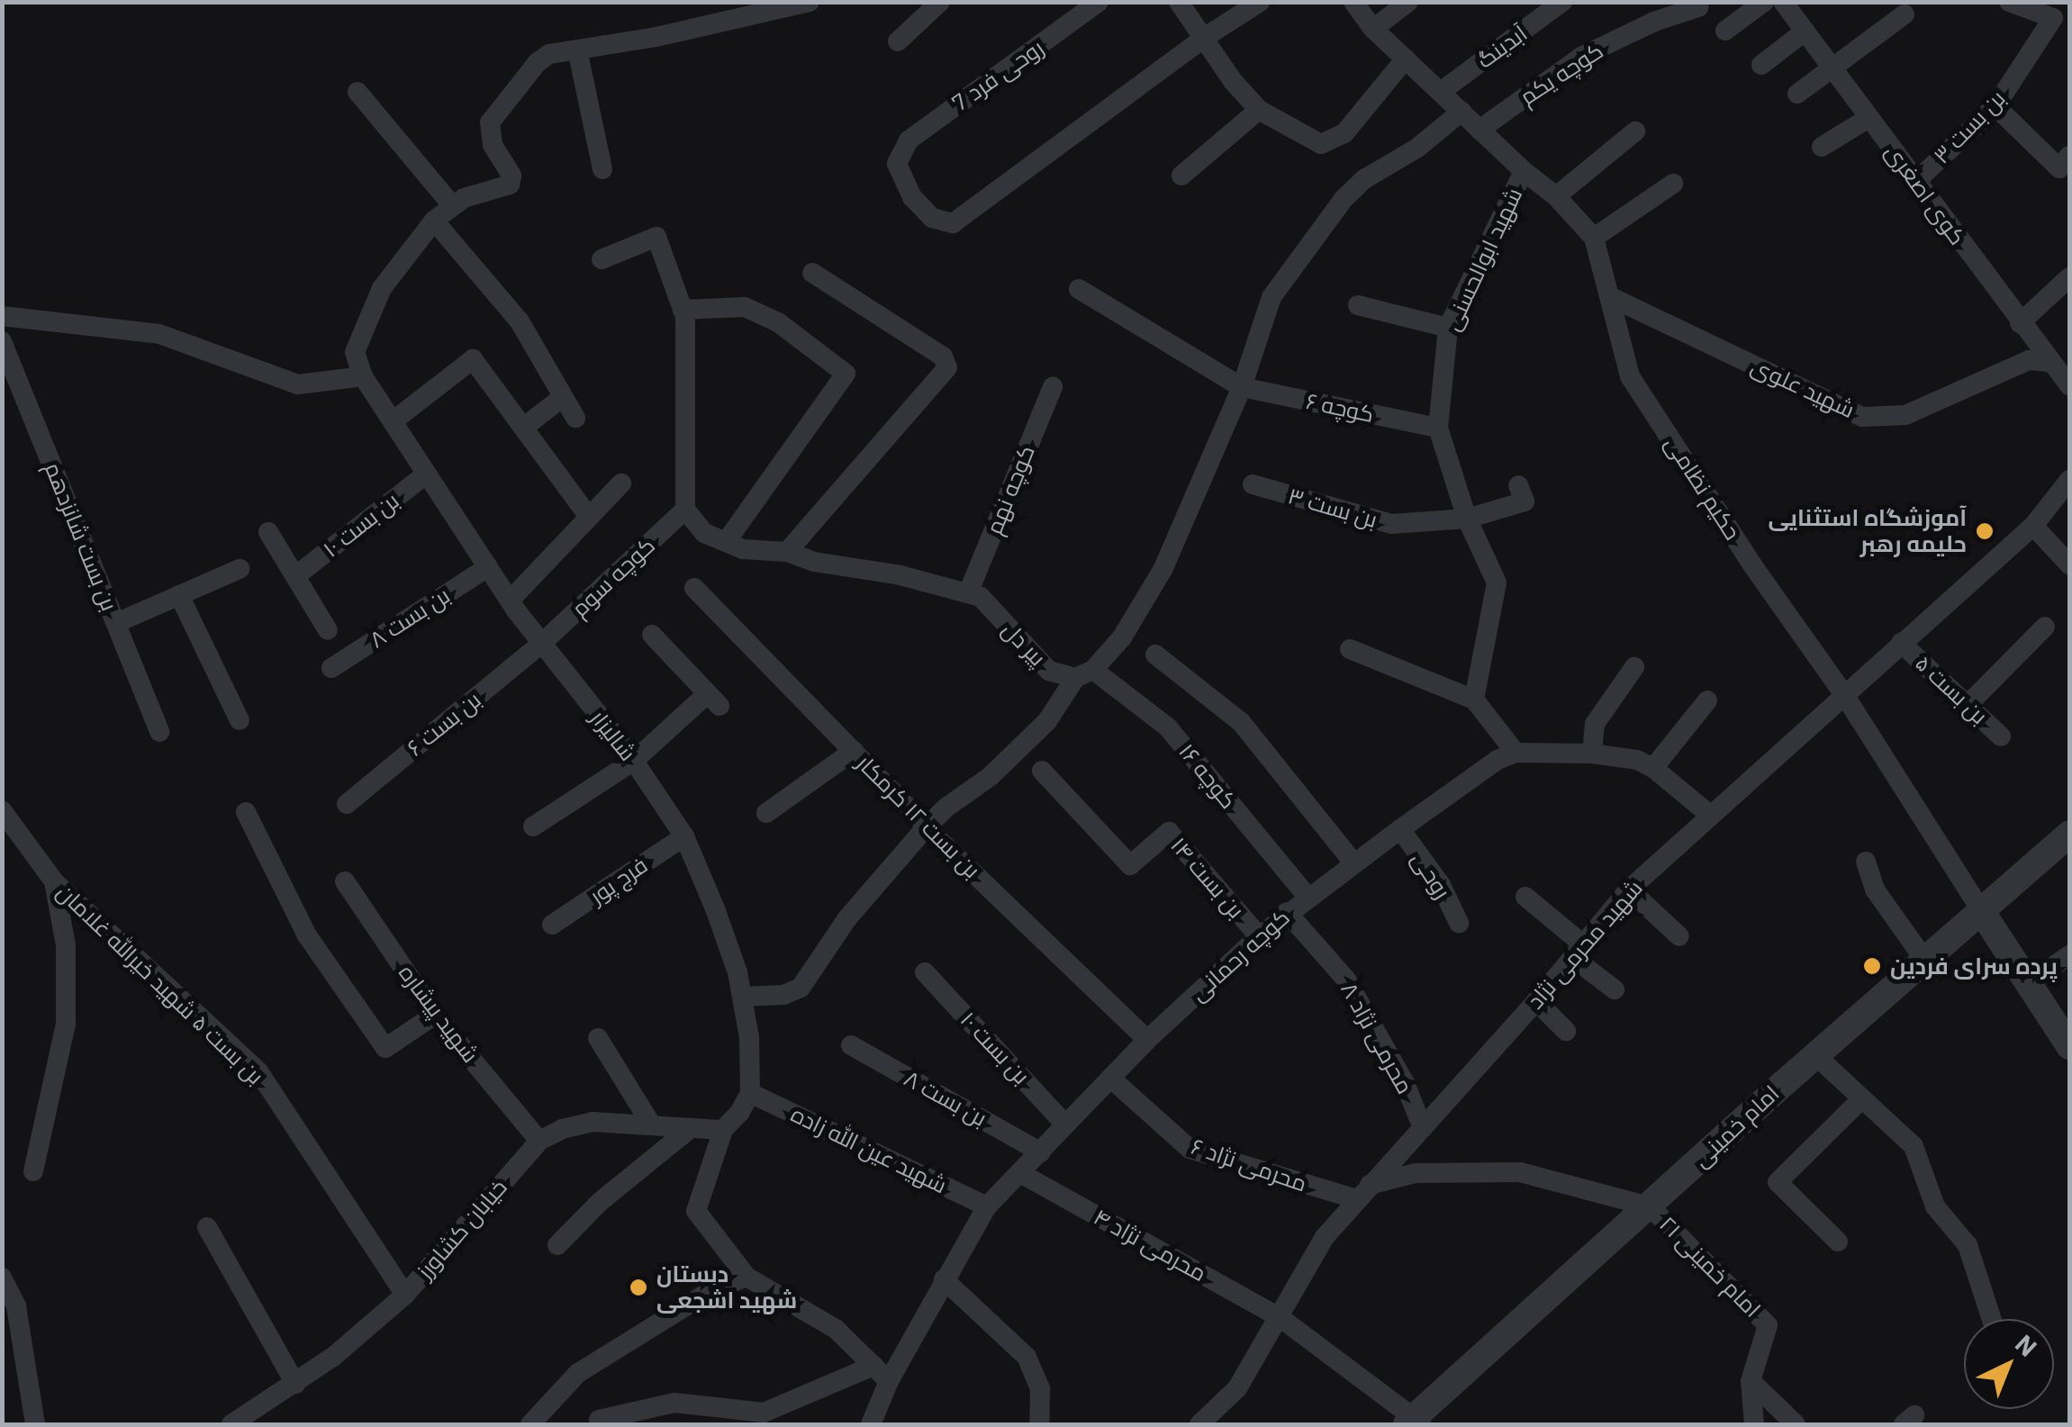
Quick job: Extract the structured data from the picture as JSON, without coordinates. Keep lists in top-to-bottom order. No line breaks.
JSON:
{"streets":{"street":["آبدینگ","کوچه یکم","روحی فرد 7","بن بست ۳","کوی اصغری","شهید ابوالحسنی","شهید علوی","کوچه ۶","حکیم نظامی","کوچه نهم","بن بست ۱۰","بن بست شانزدهم","کوچه سوم","بن بست ۸","پیر دل","بن بست ۵","بن بست ۶","شالیزار","کوچه ۱۶","بن بست ۱۲ کرمکار","روحی","بن بست ۱۴","فرج پور","شهید محرمی نژاد","کوچه رحمانی","بن بست ۵ شهید خیرالله غلامان","شهید پیشاره","محرمی نژاد ۸","امام خمینی","شهید عین الله زاده","محرمی نژاد ۶","خیابان کشاورز","محرمی نژاد ۴","امام خمینی ۲۱"]},"crossings":[["آبدینگ","حکیم نظامی"],["کوچه یکم","حکیم نظامی"],["بن بست ۳","کوی اصغری"],["بن بست ۳","شهید ابوالحسنی"],["کوی اصغری","شهید علوی"],["شهید ابوالحسنی","کوچه ۶"],["شهید ابوالحسنی","حکیم نظامی"],["شهید علوی","حکیم نظامی"],["حکیم نظامی","شهید محرمی نژاد"],["حکیم نظامی","امام خمینی"],["کوچه نهم","پیر دل"],["بن بست ۱۰","شالیزار"],["بن بست ۱۰","کوچه رحمانی"],["کوچه سوم","پیر دل"],["کوچه سوم","بن بست ۶"],["کوچه سوم","شالیزار"],["بن بست ۸","شالیزار"],["بن بست ۸","کوچه رحمانی"],["پیر دل","کوچه ۱۶"],["بن بست ۵","شهید محرمی نژاد"],["بن بست ۶","شالیزار"],["شالیزار","فرج پور"],["شالیزار","شهید عین الله زاده"],["کوچه ۱۶","کوچه رحمانی"],["بن بست ۱۲ کرمکار","کوچه رحمانی"],["روحی","کوچه رحمانی"],["بن بست ۱۴","کوچه رحمانی"],["شهید محرمی نژاد","محرمی نژاد ۸"],["شهید محرمی نژاد","محرمی نژاد ۶"],["شهید محرمی نژاد","محرمی نژاد ۴"],["کوچه رحمانی","محرمی نژاد ۸"],["کوچه رحمانی","شهید عین الله زاده"],["کوچه رحمانی","محرمی نژاد ۶"],["کوچه رحمانی","محرمی نژاد ۴"],["بن بست ۵ شهید خیرالله غلامان","خیابان کشاورز"],["شهید پیشاره","خیابان کشاورز"],["امام خمینی","محرمی نژاد ۴"],["امام خمینی","امام خمینی ۲۱"]],"places":["آموزشگاه استثنایی حلیمه رهبر","پرده سرای فردین","دبستان شهید اشجعی"],"north":"top right"}
